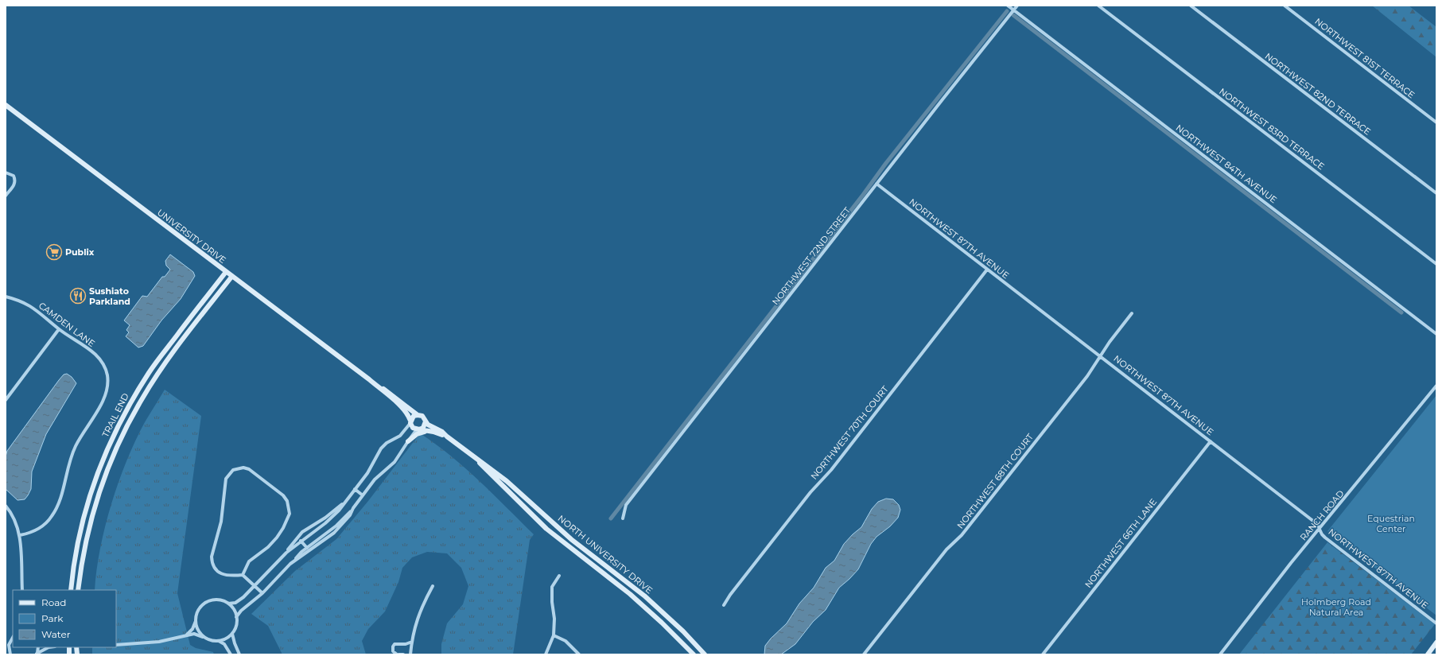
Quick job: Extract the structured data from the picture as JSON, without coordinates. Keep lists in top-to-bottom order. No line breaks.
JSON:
{"streets":{"main road":["UNIVERSITY DRIVE","TRAIL END","NORTH UNIVERSITY DRIVE"],"street":["NORTHWEST 81ST TERRACE","NORTHWEST 82ND TERRACE","NORTHWEST 83RD TERRACE","NORTHWEST 84TH AVENUE","NORTHWEST 87TH AVENUE","NORTHWEST 72ND STREET","CAMDEN LANE","NORTHWEST 70TH COURT","NORTHWEST 68TH COURT","RANCH ROAD","NORTHWEST 66TH LANE"]},"crossings":[["NORTHWEST 84TH AVENUE","NORTHWEST 72ND STREET"],["UNIVERSITY DRIVE","TRAIL END"],["NORTHWEST 87TH AVENUE","NORTHWEST 72ND STREET"],["NORTHWEST 87TH AVENUE","NORTHWEST 70TH COURT"],["NORTHWEST 87TH AVENUE","NORTHWEST 68TH COURT"],["NORTHWEST 87TH AVENUE","RANCH ROAD"],["NORTHWEST 87TH AVENUE","NORTHWEST 66TH LANE"]],"parks":["Equestrian Center","Holmberg Road Natural Area"],"places":{"supermarket":["Publix"],"restaurant":["Sushiato Parkland"]},"legend":["Road","Park","Water"]}
